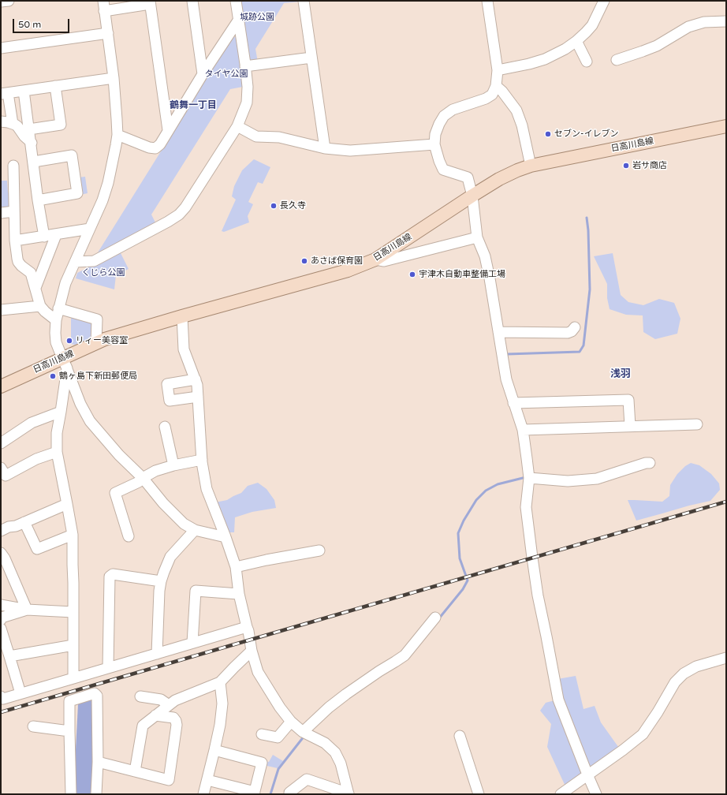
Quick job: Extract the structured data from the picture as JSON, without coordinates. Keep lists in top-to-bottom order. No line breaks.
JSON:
{"streets":{"main road":["日高川島線"]},"districts":["鶴舞一丁目","浅羽"],"parks":["城跡公園","タイヤ公園","くじら公園"],"places":["セブン-イレブン","岩サ商店","長久寺","あさば保育園","宇津木自動車整備工場","リィー美容室","鶴ヶ島下新田郵便局"],"scale_bar":"50 m"}
